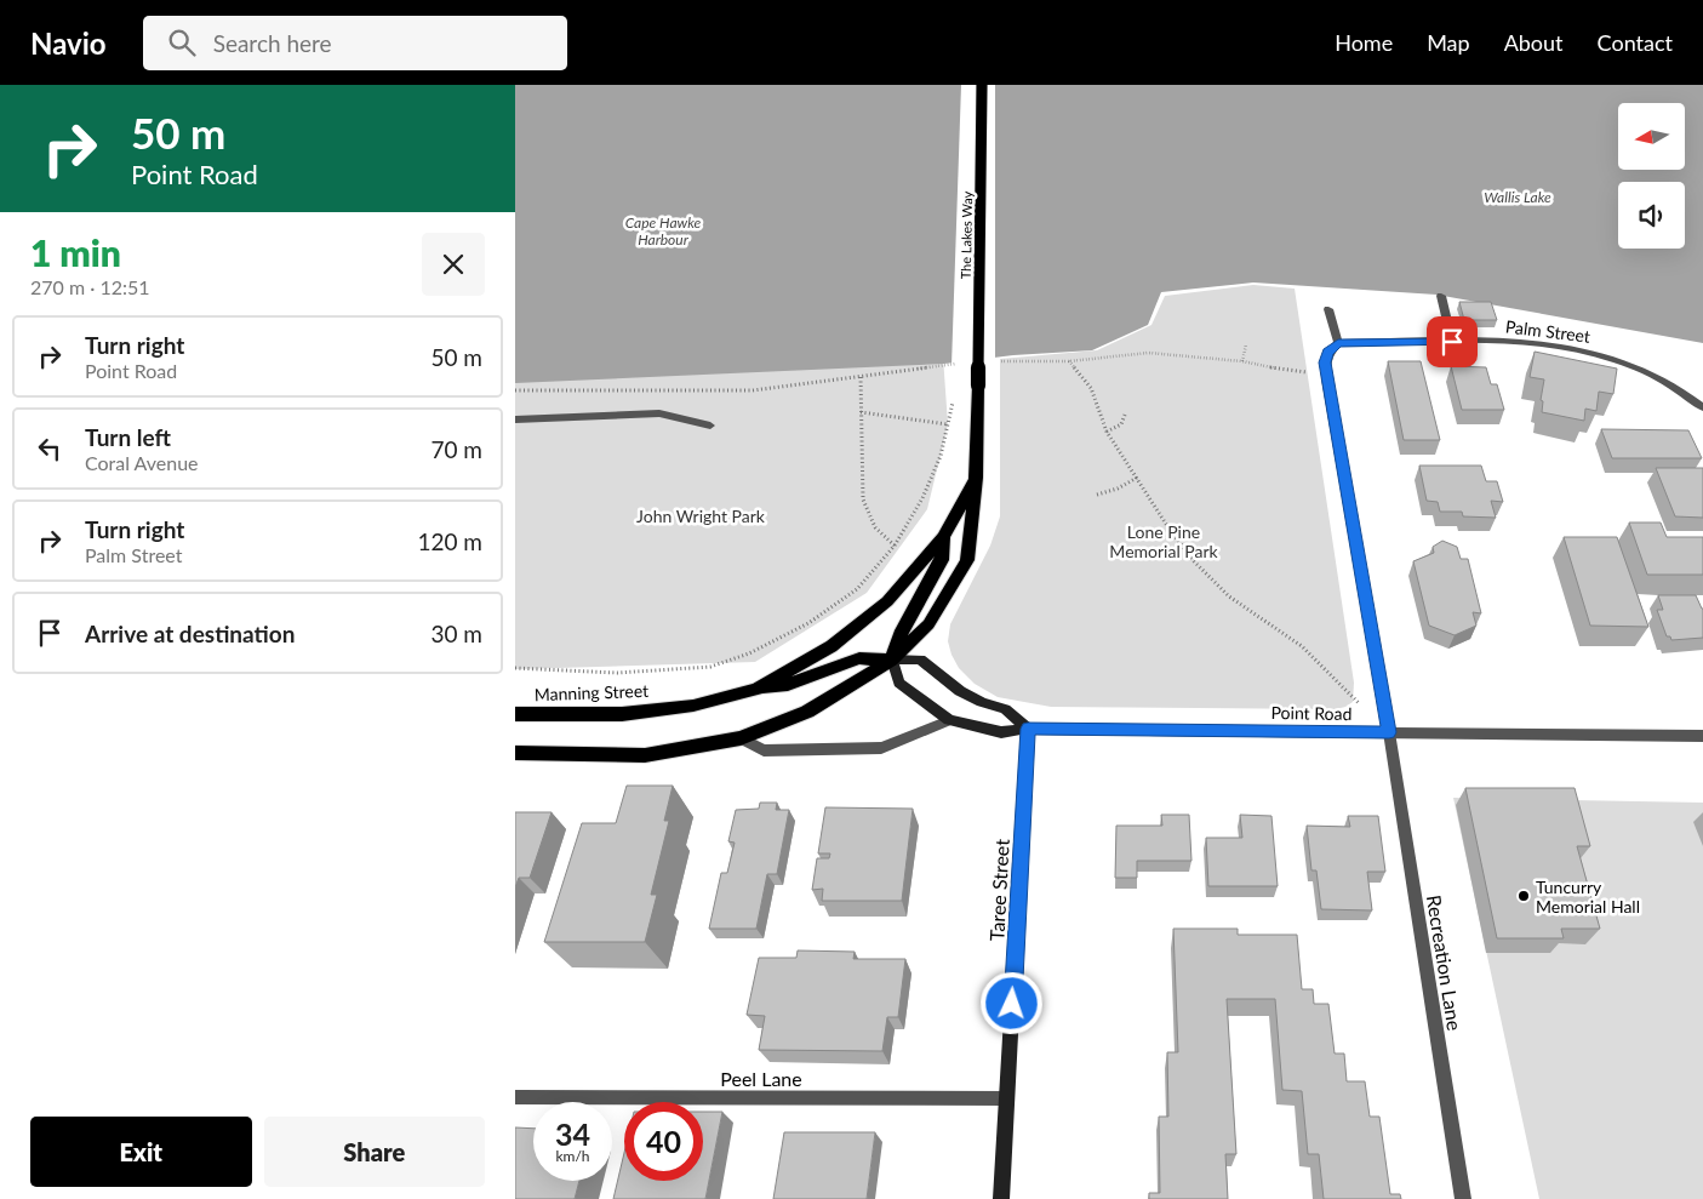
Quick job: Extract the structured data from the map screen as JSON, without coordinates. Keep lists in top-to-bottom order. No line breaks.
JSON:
{"streets":{"main road":["The Lakes Way","Manning Street"],"street":["Palm Street","Point Road","Taree Street","Recreation Lane","Peel Lane"]},"crossings":[["The Lakes Way","Manning Street"],["Palm Street","Recreation Lane"],["Manning Street","Point Road"],["Point Road","Taree Street"],["Point Road","Recreation Lane"],["Taree Street","Peel Lane"]],"water":["Wallis Lake","Cape Hawke Harbour"],"parks":["John Wright Park","Lone Pine Memorial Park"],"places":["Tuncurry Memorial Hall"],"north":"left","page":{"header":"Navio","search":"Search here","nav":["Home","Map","About","Contact"],"turn":["50 m","Point Road"],"heading":["1 min","270 m · 12:51"],"list":[{"name":"Turn right","note":"Point Road","value":"50 m"},{"name":"Turn left","note":"Coral Avenue","value":"70 m"},{"name":"Turn right","note":"Palm Street","value":"120 m"},{"name":"Arrive at destination","value":"30 m"}],"speed":"34 km/h","limit":"40","buttons":["Exit","Share"]}}
